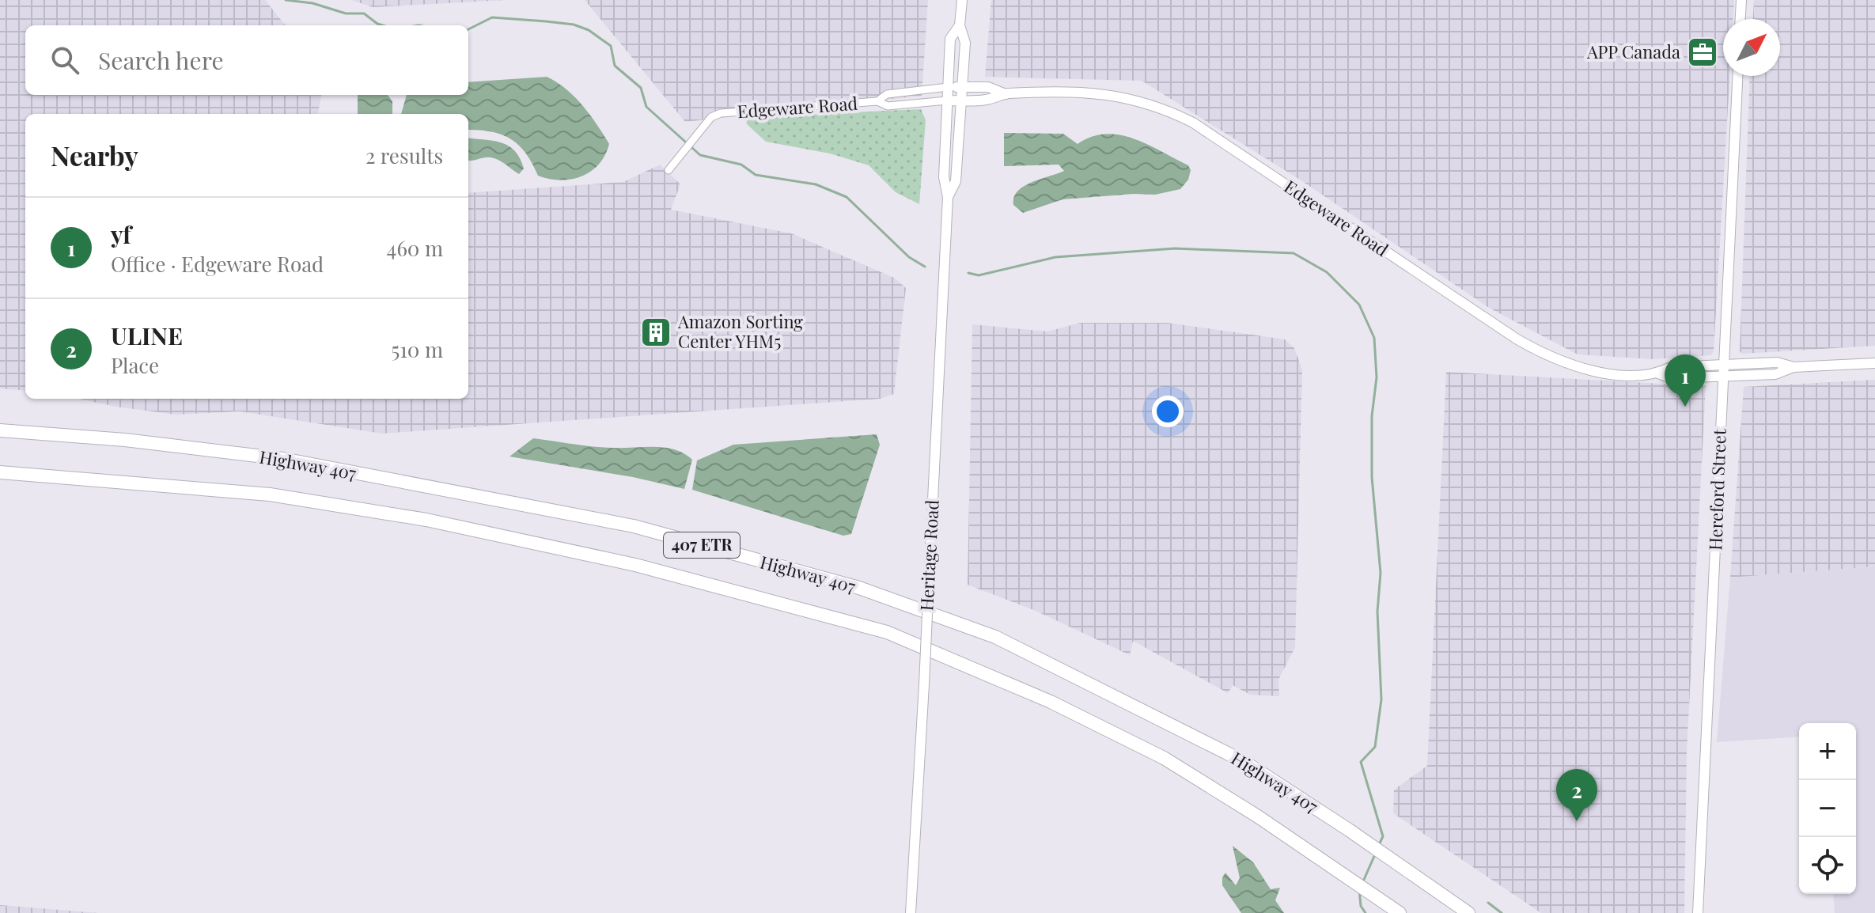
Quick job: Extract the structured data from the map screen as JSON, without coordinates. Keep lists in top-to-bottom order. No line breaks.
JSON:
{"streets":{"highway":["Highway 407","407 ETR"],"street":["Edgeware Road","Hereford Street","Heritage Road"]},"crossings":[["Edgeware Road","Hereford Street"],["Edgeware Road","Heritage Road"]],"places":{"office":["APP Canada"],"building":["Amazon Sorting Center YHM5"]},"north":"top right","page":{"search":"Search here","heading":["Nearby","2 results"],"list":[{"mark":"1","name":"yf","note":"Office · Edgeware Road","value":"460 m"},{"mark":"2","name":"ULINE","note":"Place","value":"510 m"}],"pins":["1","2"],"map_buttons":["+","−"]}}
